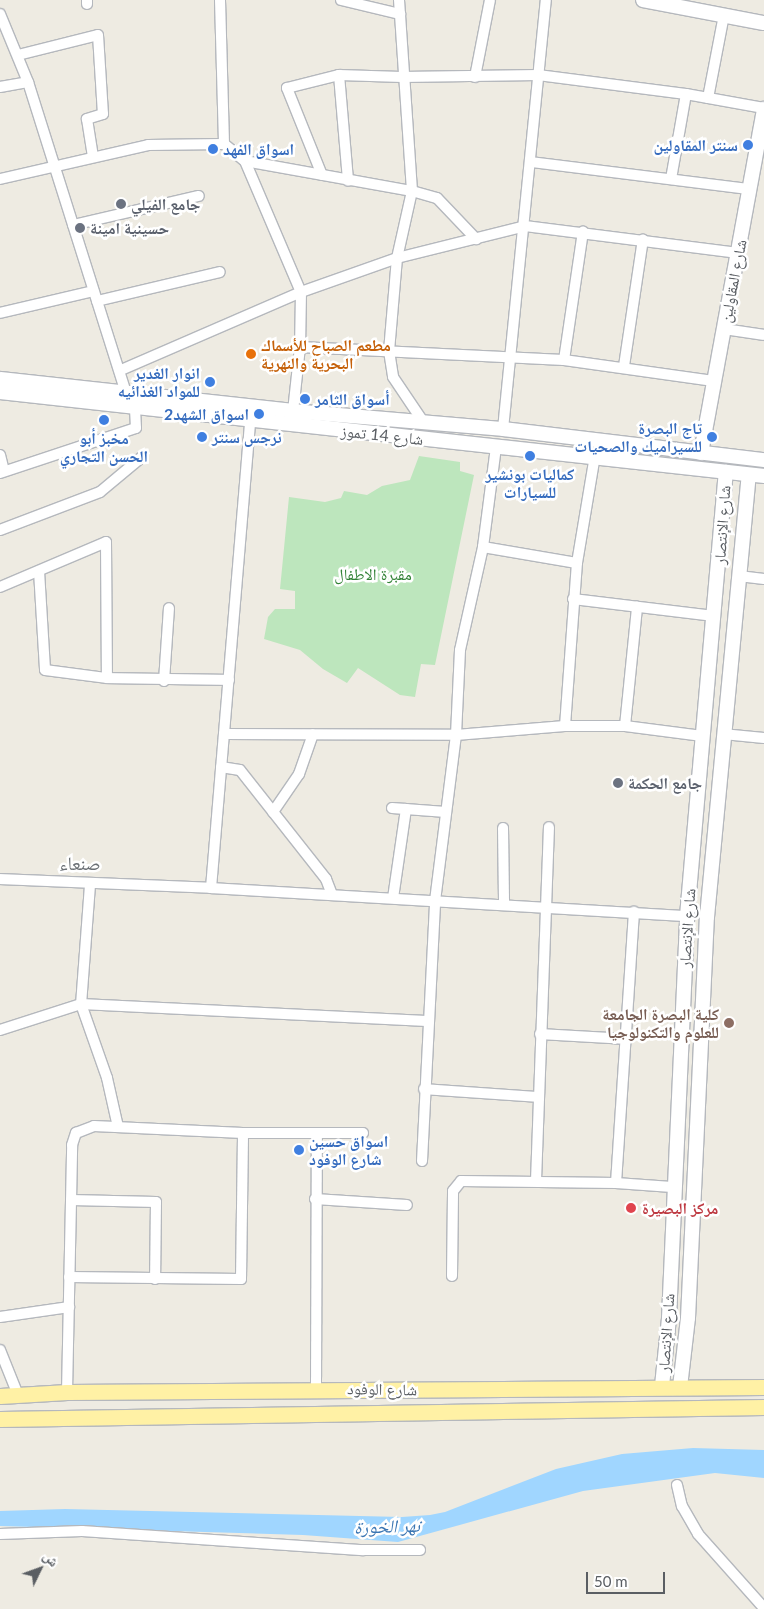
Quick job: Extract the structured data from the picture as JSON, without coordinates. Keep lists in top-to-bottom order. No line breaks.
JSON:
{"streets":{"main road":["شارع الوفود"],"street":["شارع المقاولين","شارع 14 تموز","شارع الإنتصار"]},"crossings":[["شارع المقاولين","شارع 14 تموز"],["شارع 14 تموز","شارع الإنتصار"],["شارع الإنتصار","شارع الوفود"]],"districts":["صنعاء"],"water":["نهر الخورة"],"parks":["مقبرة الاطفال"],"places":["سنتر المقاولين","اسواق الفهد","جامع الفيلي","حسينية امينة","مطعم الصباح للأسماك البحرية والنهرية","انوار الغدير للمواد الغذائيه","أسواق الثامر","اسواق الشهد2","مخبز أبو الحسن التجاري","نرجس سنتر","تاج البصرة للسيراميك والصحيات","كماليات بونشير للسيارات","جامع الحكمة","كلية البصرة الجامعة للعلوم والتكنولوجيا","اسواق حسين شارع الوفود","مركز البصيرة"],"scale_bar":"50 m","north":"top right"}
